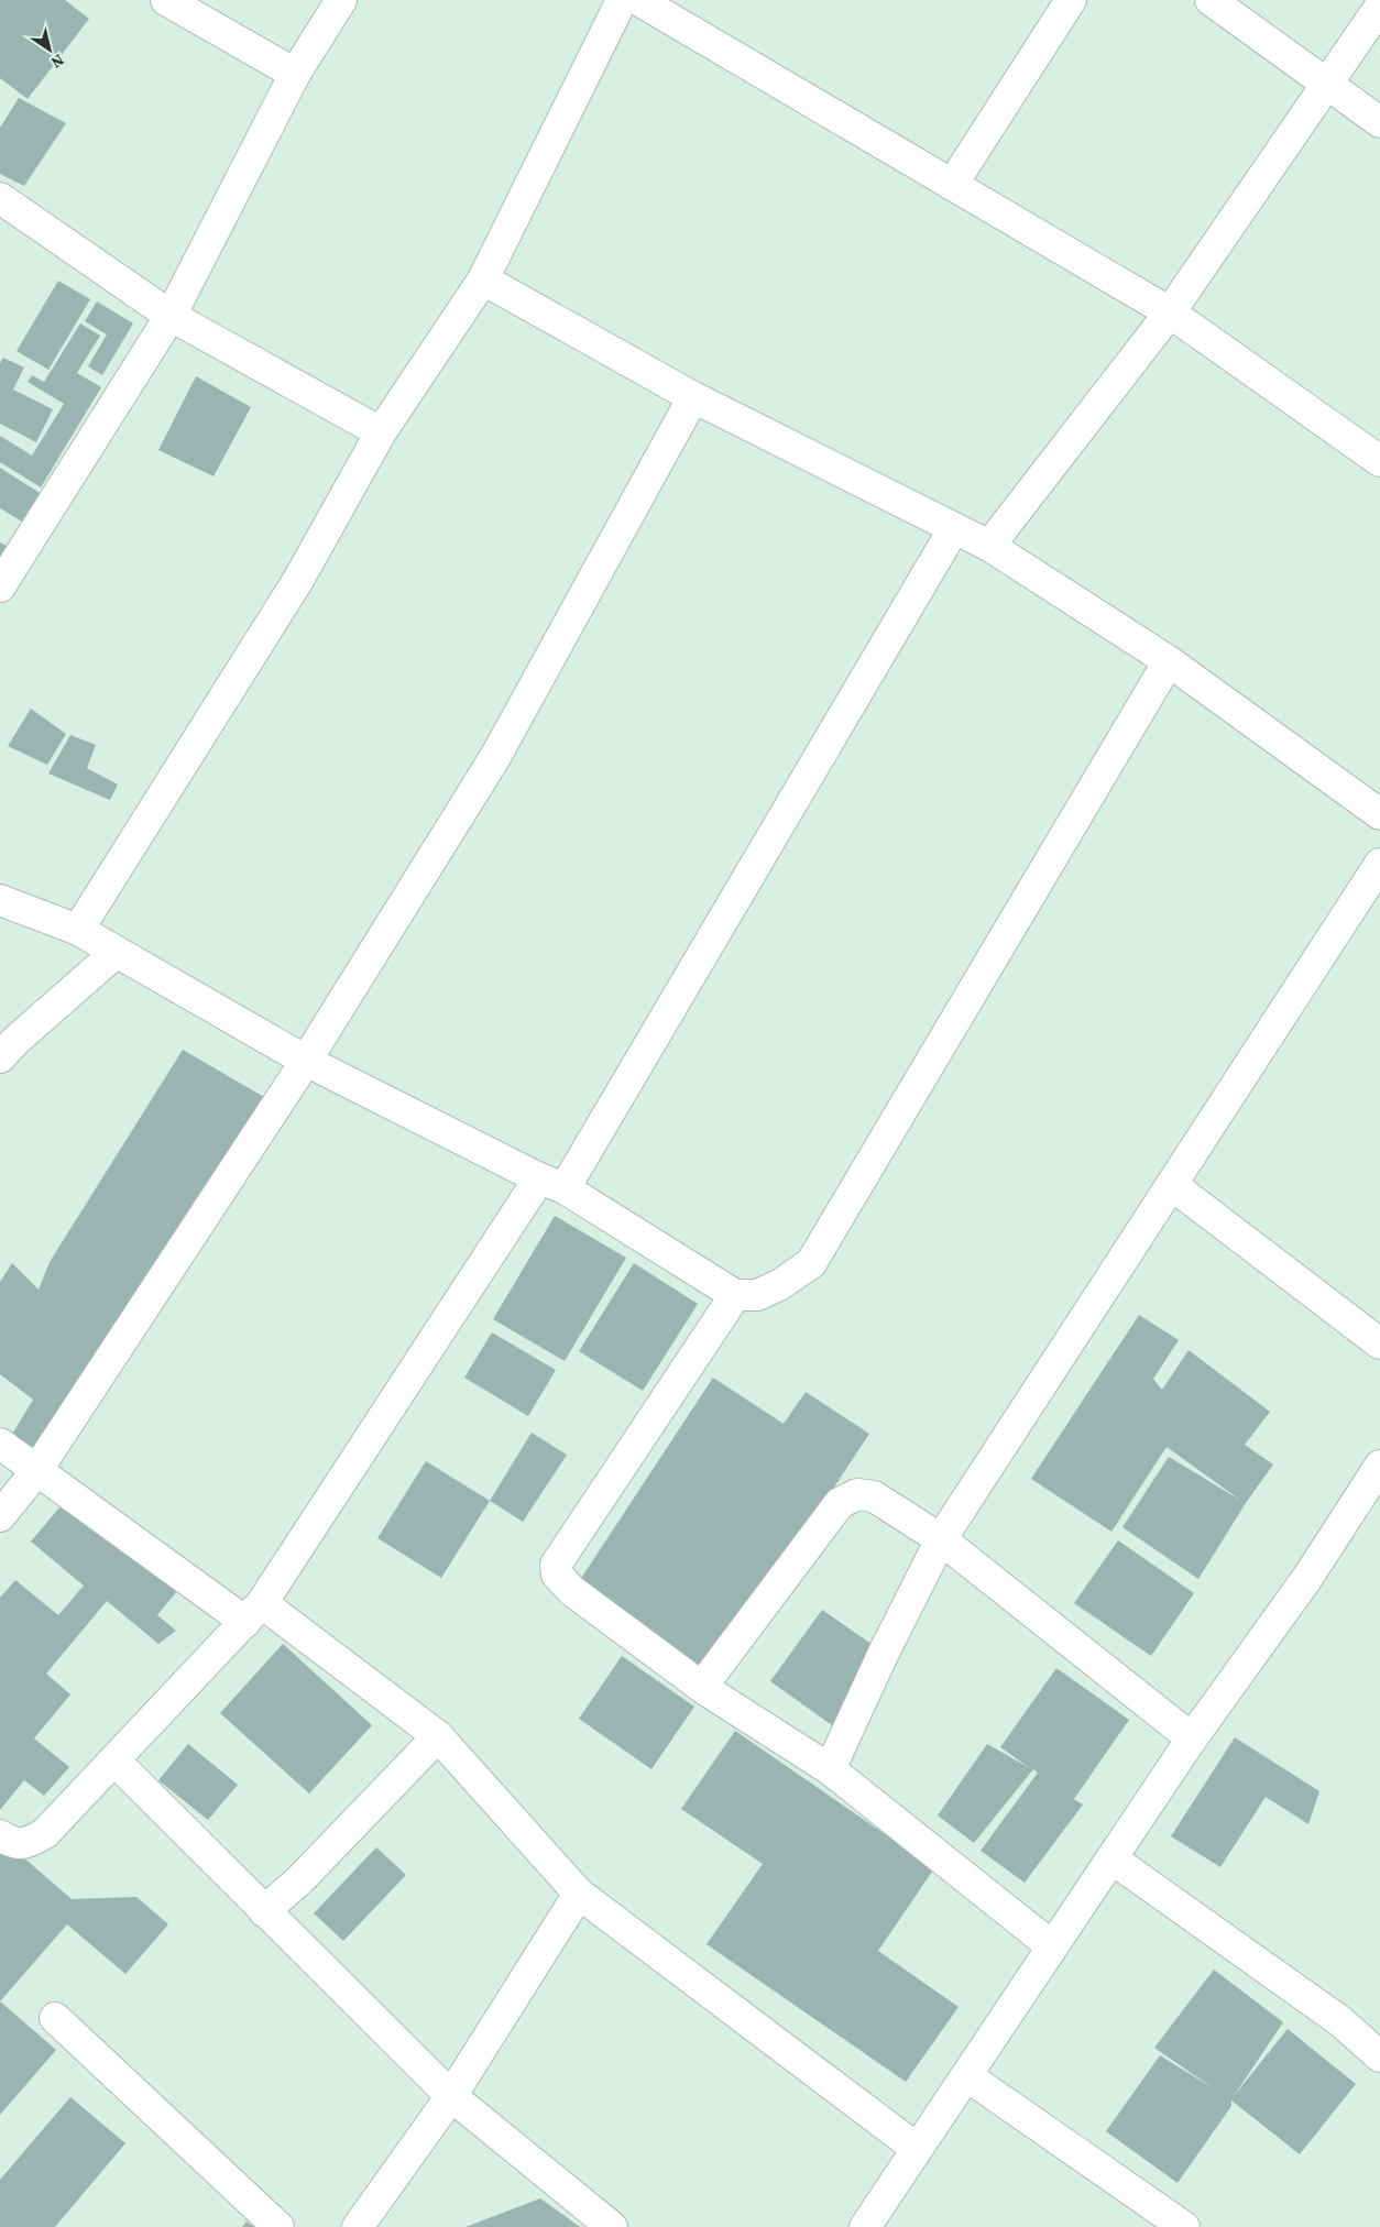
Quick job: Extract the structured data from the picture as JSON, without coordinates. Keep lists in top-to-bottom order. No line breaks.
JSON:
{"north":"bottom right"}
